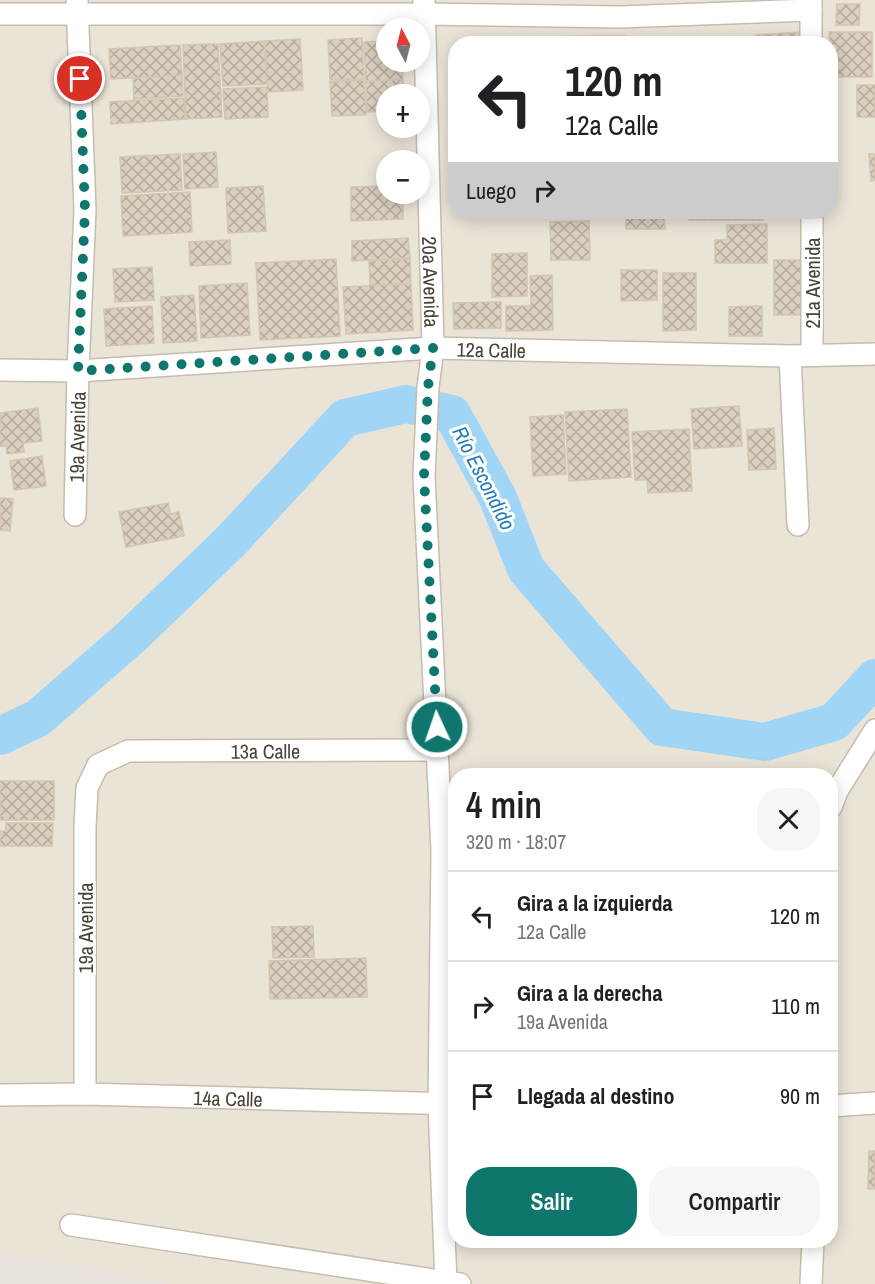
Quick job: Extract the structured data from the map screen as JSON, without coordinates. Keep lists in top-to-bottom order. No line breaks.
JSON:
{"streets":{"street":["20a Avenida","21a Avenida","12a Calle","19a Avenida","13a Calle","14a Calle"]},"crossings":[["20a Avenida","12a Calle"],["20a Avenida","13a Calle"],["20a Avenida","14a Calle"],["21a Avenida","12a Calle"],["12a Calle","19a Avenida"],["19a Avenida","13a Calle"],["19a Avenida","14a Calle"]],"water":["Río Escondido"],"north":"top","page":{"map_buttons":["+","−"],"turn":["120 m","12a Calle"],"then":"Luego","heading":["4 min","320 m · 18:07"],"list":[{"name":"Gira a la izquierda","note":"12a Calle","value":"120 m"},{"name":"Gira a la derecha","note":"19a Avenida","value":"110 m"},{"name":"Llegada al destino","value":"90 m"}],"buttons":["Salir","Compartir"]}}
